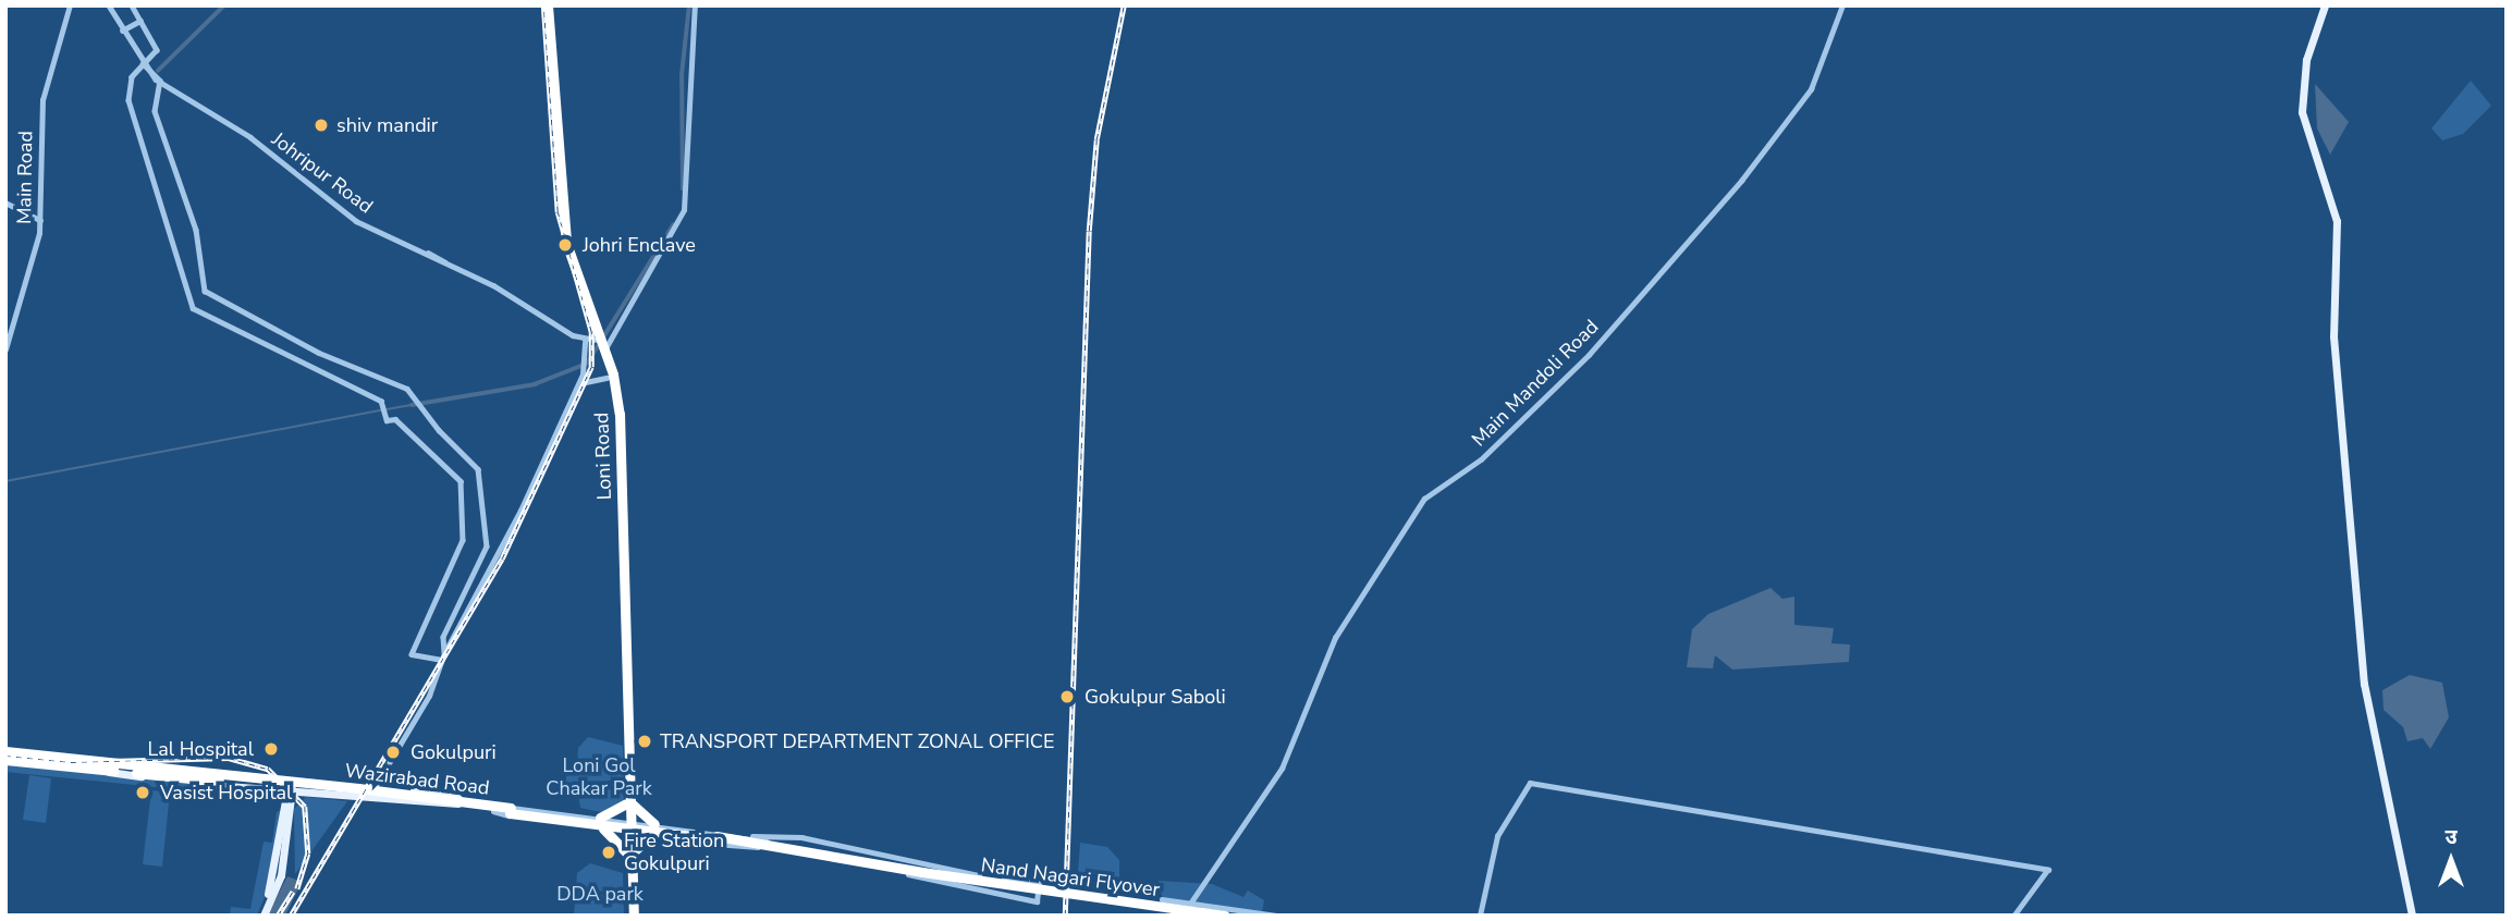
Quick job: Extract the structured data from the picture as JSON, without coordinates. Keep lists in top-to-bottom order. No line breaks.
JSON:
{"streets":{"highway":["Loni Road","Wazirabad Road","Nand Nagari Flyover"],"street":["Johripur Road","Main Road","Main Mandoli Road"]},"crossings":[["Johripur Road","Loni Road"],["Loni Road","Wazirabad Road"],["Wazirabad Road","Nand Nagari Flyover"]],"parks":["Loni Gol Chakar Park","DDA park"],"places":["shiv mandir","Johri Enclave","Gokulpur Saboli","TRANSPORT DEPARTMENT ZONAL OFFICE","Lal Hospital","Gokulpuri","Vasist Hospital","Fire Station Gokulpuri"],"north":"top"}
